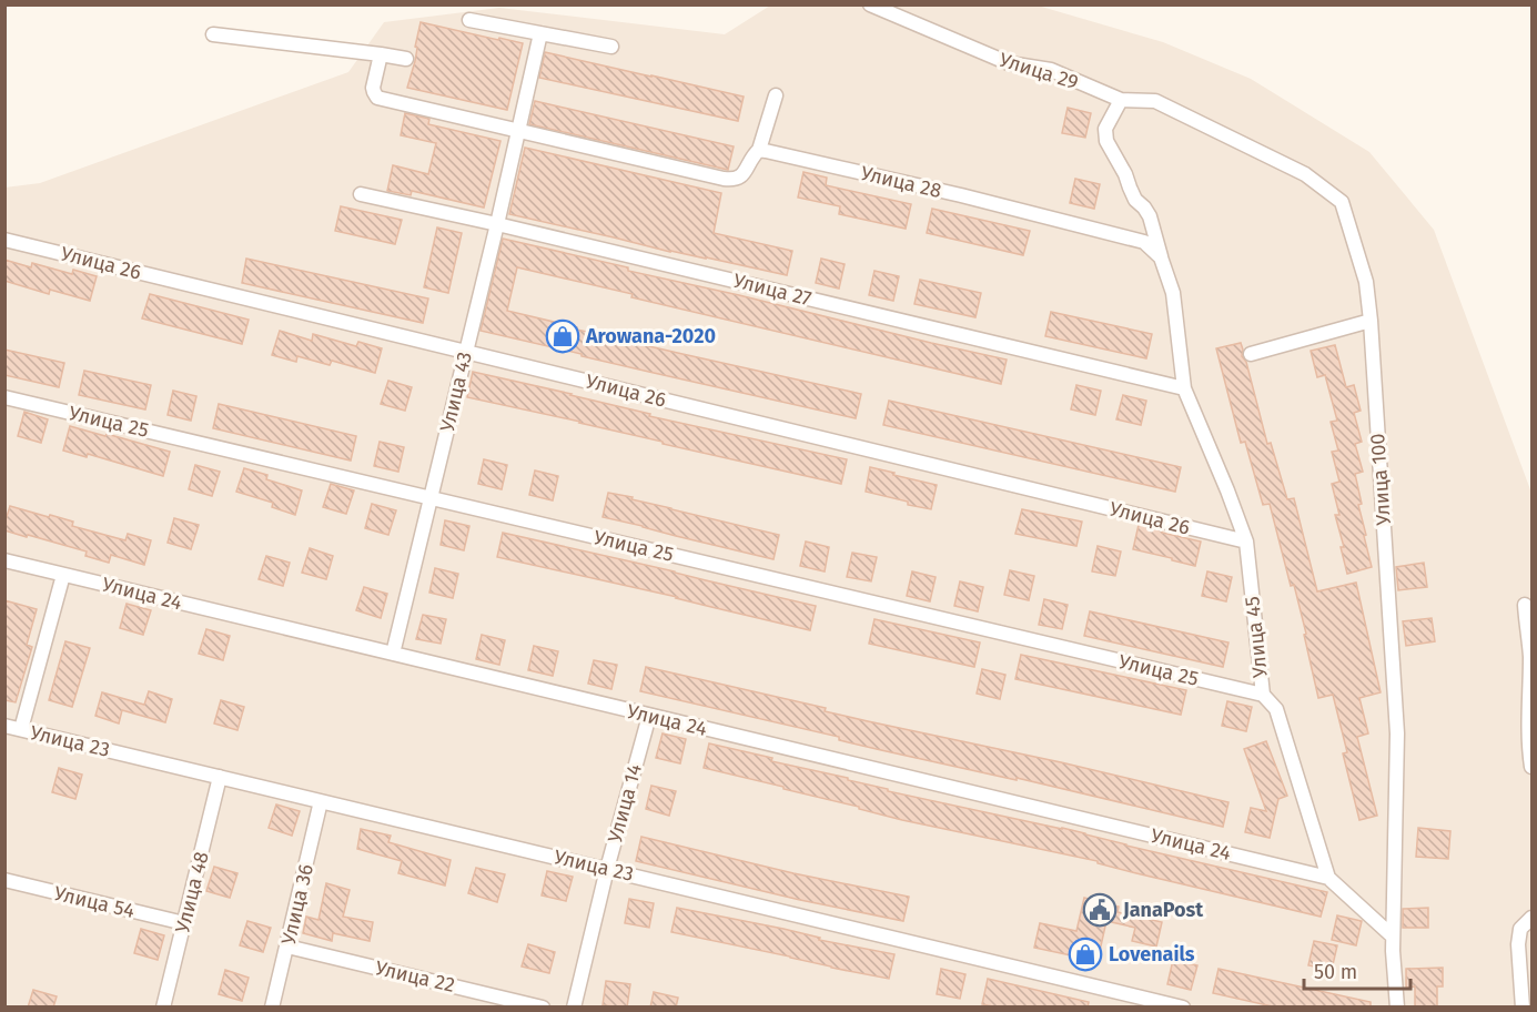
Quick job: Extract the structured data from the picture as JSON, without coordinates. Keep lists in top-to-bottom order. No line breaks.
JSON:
{"streets":{"street":["Улица 29","Улица 28","Улица 26","Улица 27","Улица 43","Улица 25","Улица 100","Улица 24","Улица 45","Улица 23","Улица 14","Улица 48","Улица 54","Улица 36","Улица 22"]},"crossings":[["Улица 29","Улица 100"],["Улица 26","Улица 43"],["Улица 26","Улица 45"],["Улица 27","Улица 43"],["Улица 27","Улица 45"],["Улица 43","Улица 25"],["Улица 43","Улица 24"],["Улица 25","Улица 45"],["Улица 24","Улица 45"],["Улица 24","Улица 14"],["Улица 23","Улица 14"],["Улица 23","Улица 48"],["Улица 23","Улица 36"],["Улица 48","Улица 54"],["Улица 36","Улица 22"]],"places":{"shop":["Arowana-2020","Lovenails"],"public building":["JanaPost"]},"scale_bar":"50 m"}
